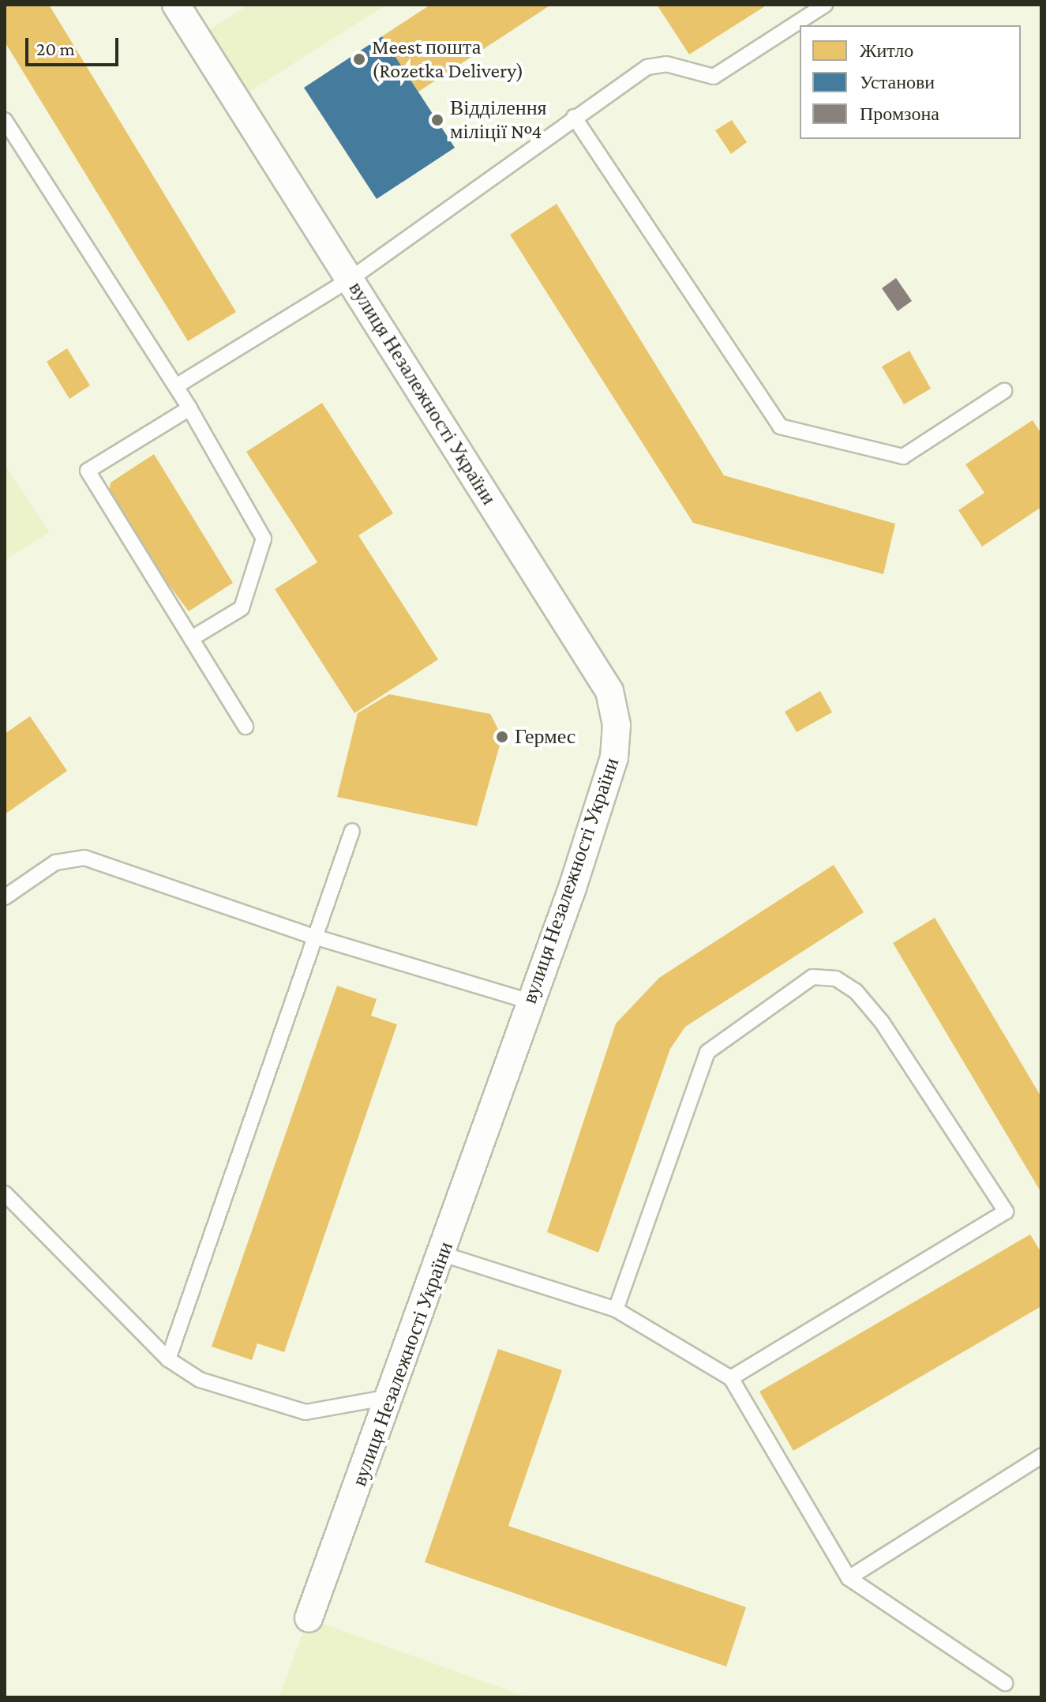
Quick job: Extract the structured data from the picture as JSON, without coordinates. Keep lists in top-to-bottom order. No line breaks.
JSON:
{"streets":{"street":["вулиця Незалежності України"]},"places":["Meest пошта (Rozetka Delivery)","Відділення міліції №4","Гермес"],"legend":["Житло","Установи","Промзона"],"scale_bar":"20 m"}
